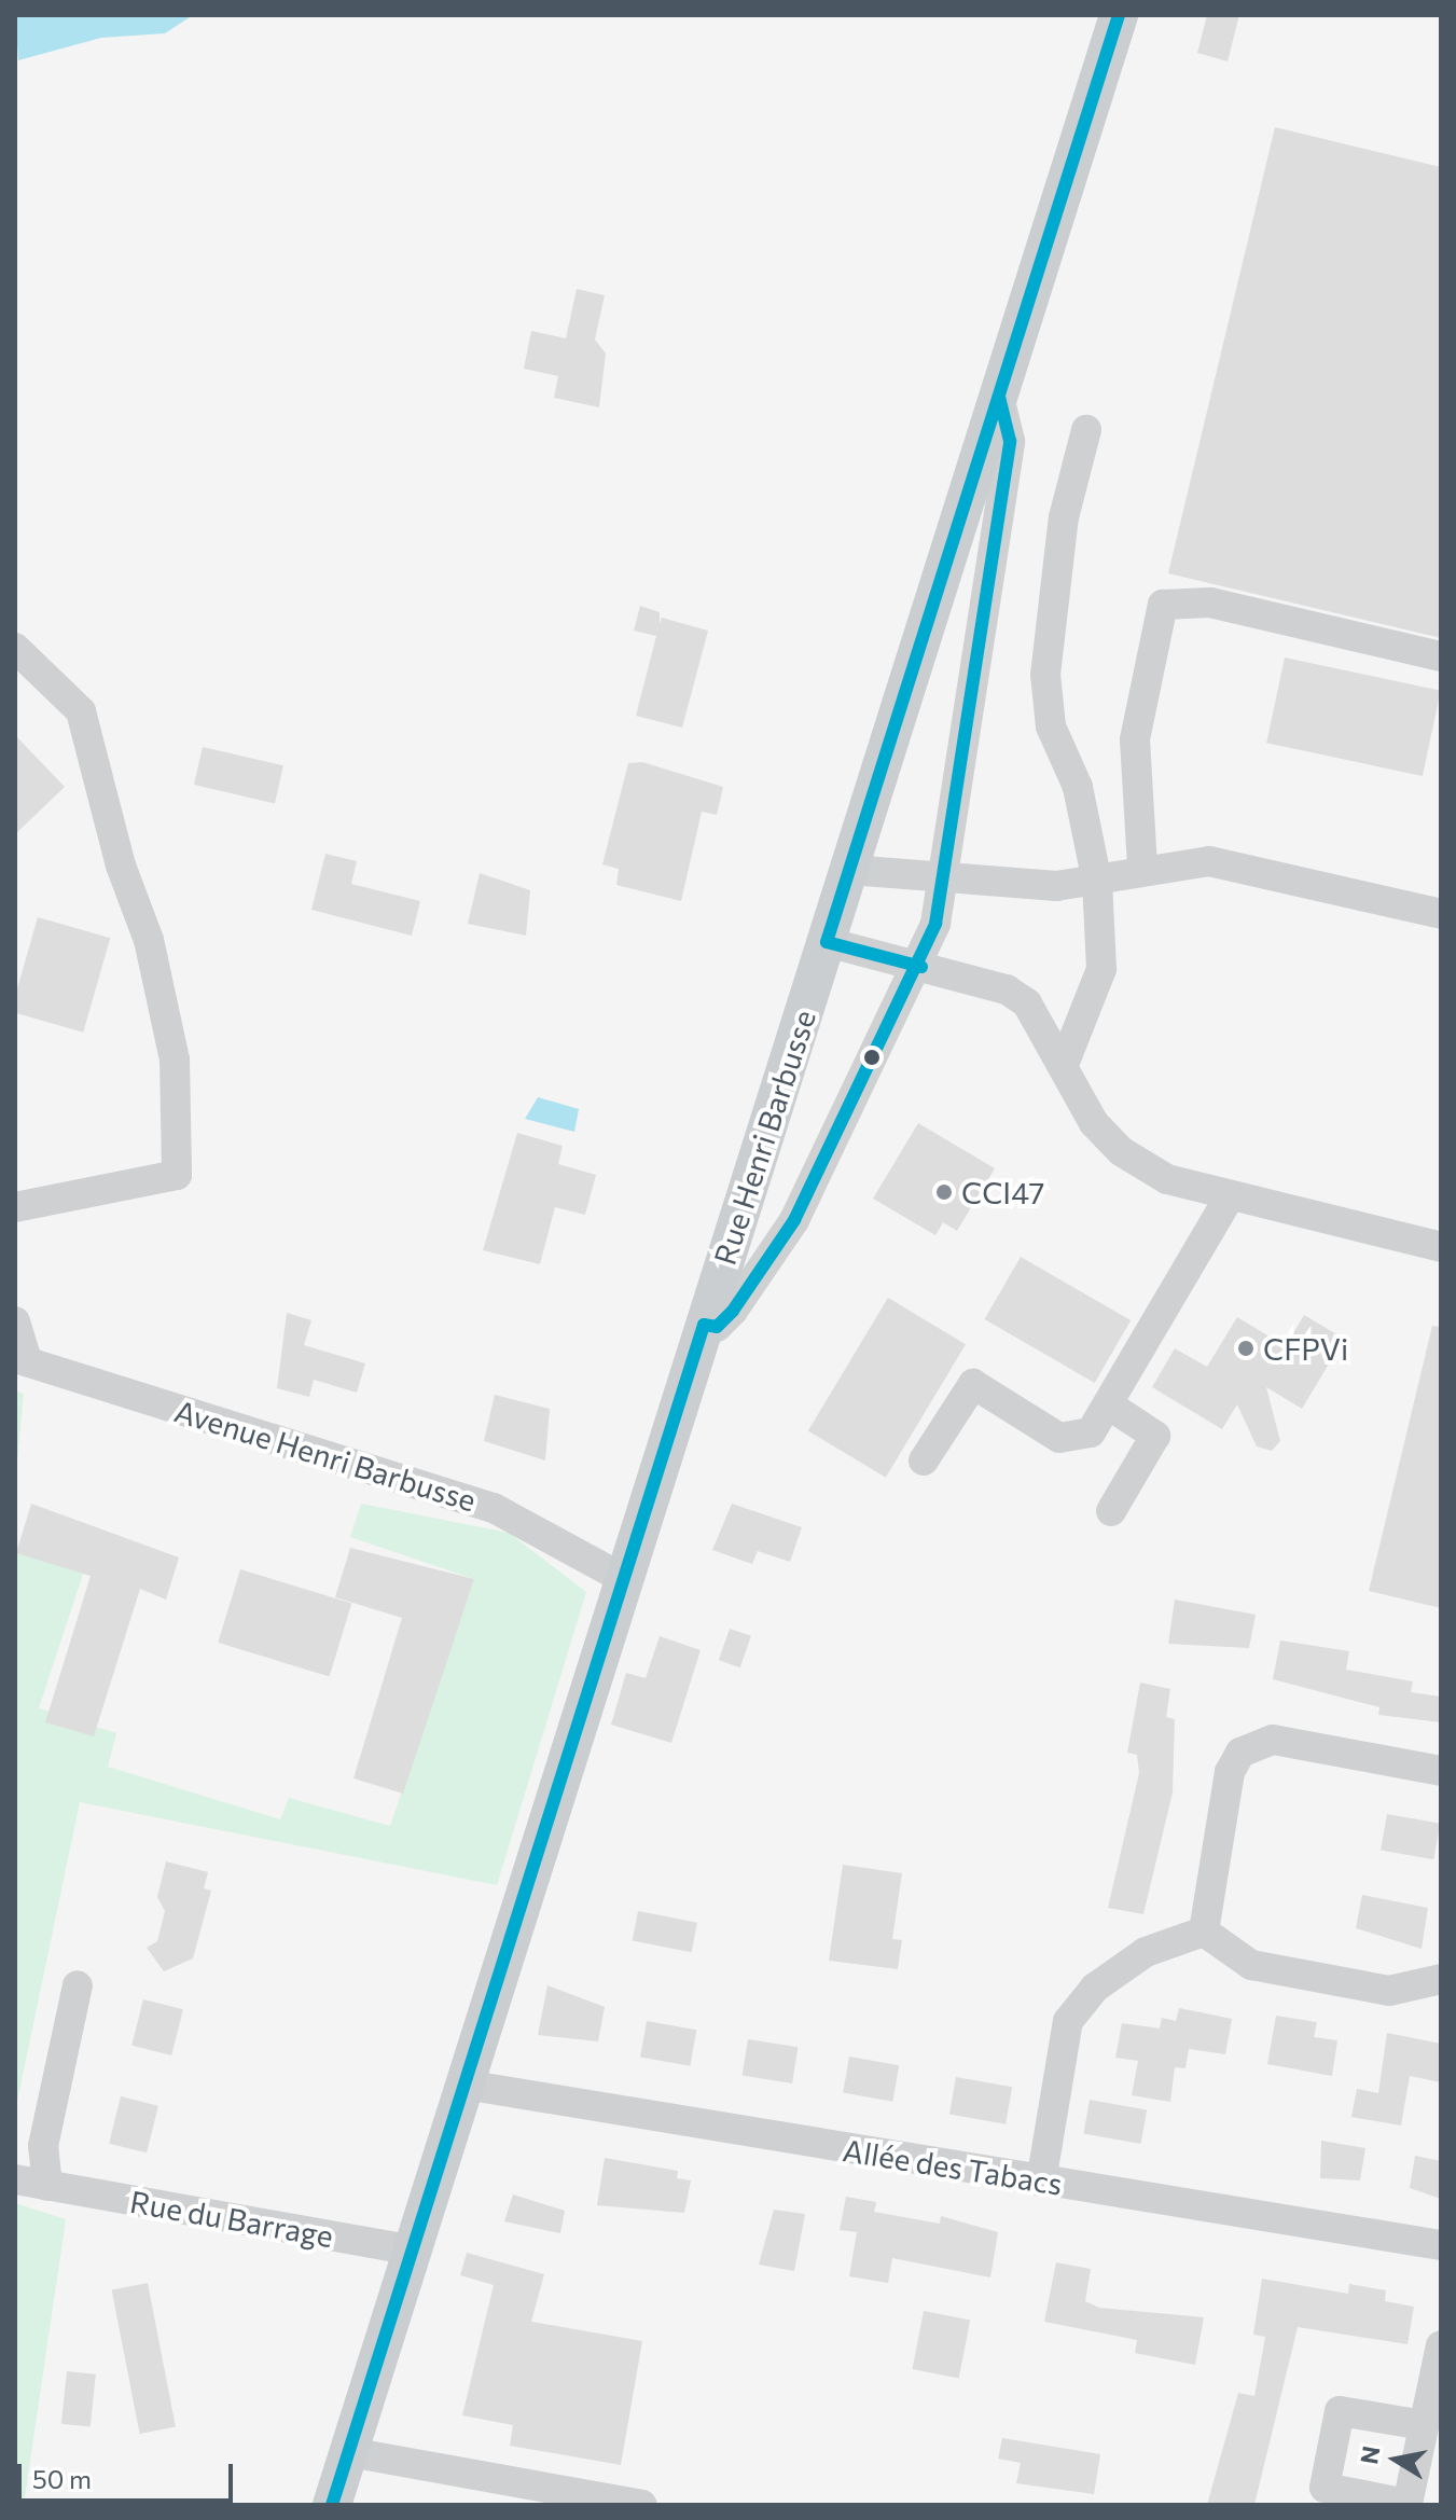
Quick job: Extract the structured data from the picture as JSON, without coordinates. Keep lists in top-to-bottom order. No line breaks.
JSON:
{"streets":{"main road":["Rue Henri Barbusse"],"street":["Avenue Henri Barbusse","Allée des Tabacs","Rue du Barrage"]},"crossings":[["Rue Henri Barbusse","Avenue Henri Barbusse"],["Rue Henri Barbusse","Allée des Tabacs"],["Rue Henri Barbusse","Rue du Barrage"]],"places":["CCI47","CFPVi"],"scale_bar":"50 m","north":"left"}
